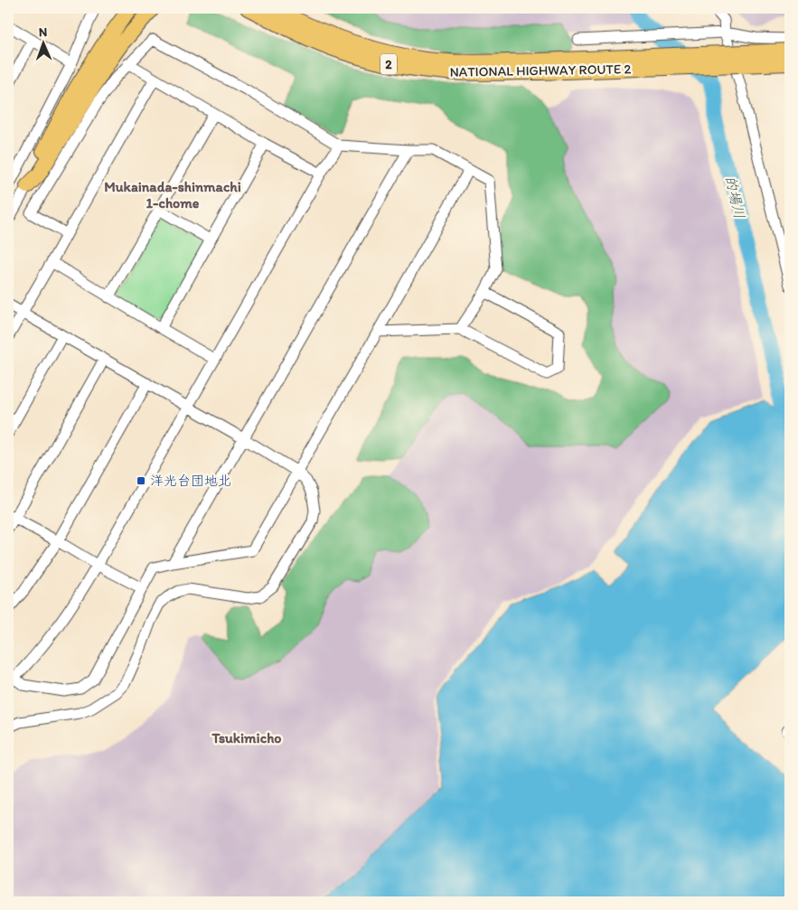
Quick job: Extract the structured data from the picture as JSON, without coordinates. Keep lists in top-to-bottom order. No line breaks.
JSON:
{"streets":{"highway":["2","NATIONAL HIGHWAY ROUTE 2"]},"districts":["Mukainada-shinmachi 1-chome","Tsukimicho"],"water":["的場川"],"places":{"transit":["洋光台団地北"]},"north":"top"}
